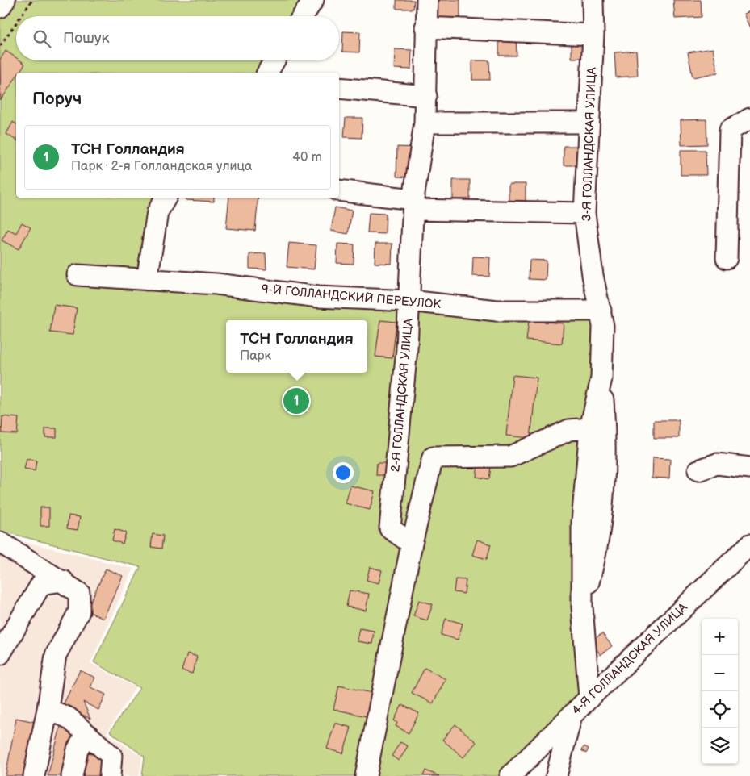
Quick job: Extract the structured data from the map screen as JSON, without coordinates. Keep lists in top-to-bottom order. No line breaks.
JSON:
{"streets":{"street":["3-Я ГОЛЛАНДСКАЯ УЛИЦА","9-Й ГОЛЛАНДСКИЙ ПЕРЕУЛОК","2-Я ГОЛЛАНДСКАЯ УЛИЦА","4-Я ГОЛЛАНДСКАЯ УЛИЦА"]},"crossings":[["3-Я ГОЛЛАНДСКАЯ УЛИЦА","9-Й ГОЛЛАНДСКИЙ ПЕРЕУЛОК"],["3-Я ГОЛЛАНДСКАЯ УЛИЦА","4-Я ГОЛЛАНДСКАЯ УЛИЦА"],["9-Й ГОЛЛАНДСКИЙ ПЕРЕУЛОК","2-Я ГОЛЛАНДСКАЯ УЛИЦА"]],"page":{"search":"Пошук","heading":"Поруч","list":[{"mark":"1","name":"ТСН Голландия","note":"Парк · 2-я Голландская улица","value":"40 m"}],"popup":["ТСН Голландия","Парк"],"pins":"1","map_buttons":["+","−"]}}
